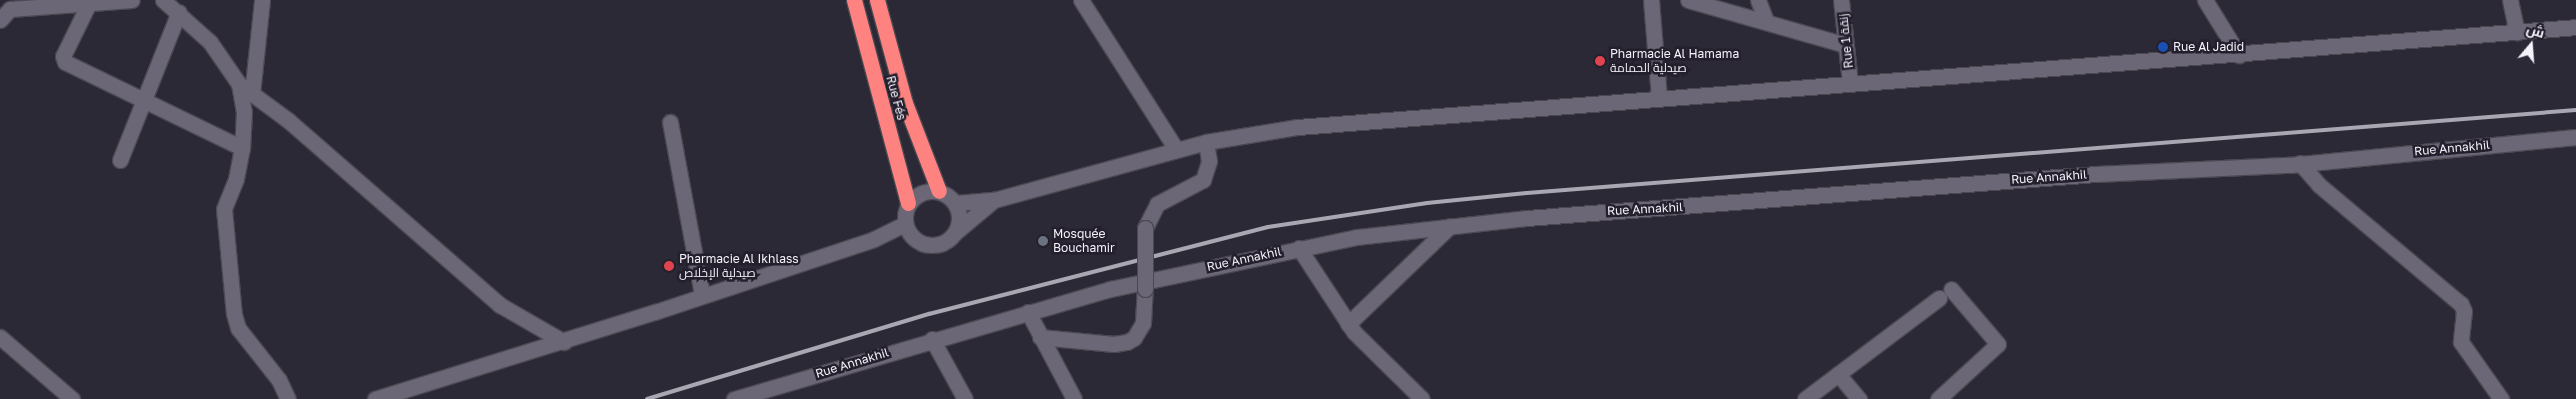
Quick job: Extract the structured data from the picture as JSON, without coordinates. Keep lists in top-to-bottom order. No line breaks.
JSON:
{"streets":{"highway":["Rue Fés"],"street":["Rue 1 زنقة","Rue Annakhil"]},"places":["Rue Al Jadid","Pharmacie Al Hamama صيدلية الحمامة","Mosquée Bouchamir","Pharmacie Al Ikhlass صيدلية الإخلاص"],"north":"top"}
